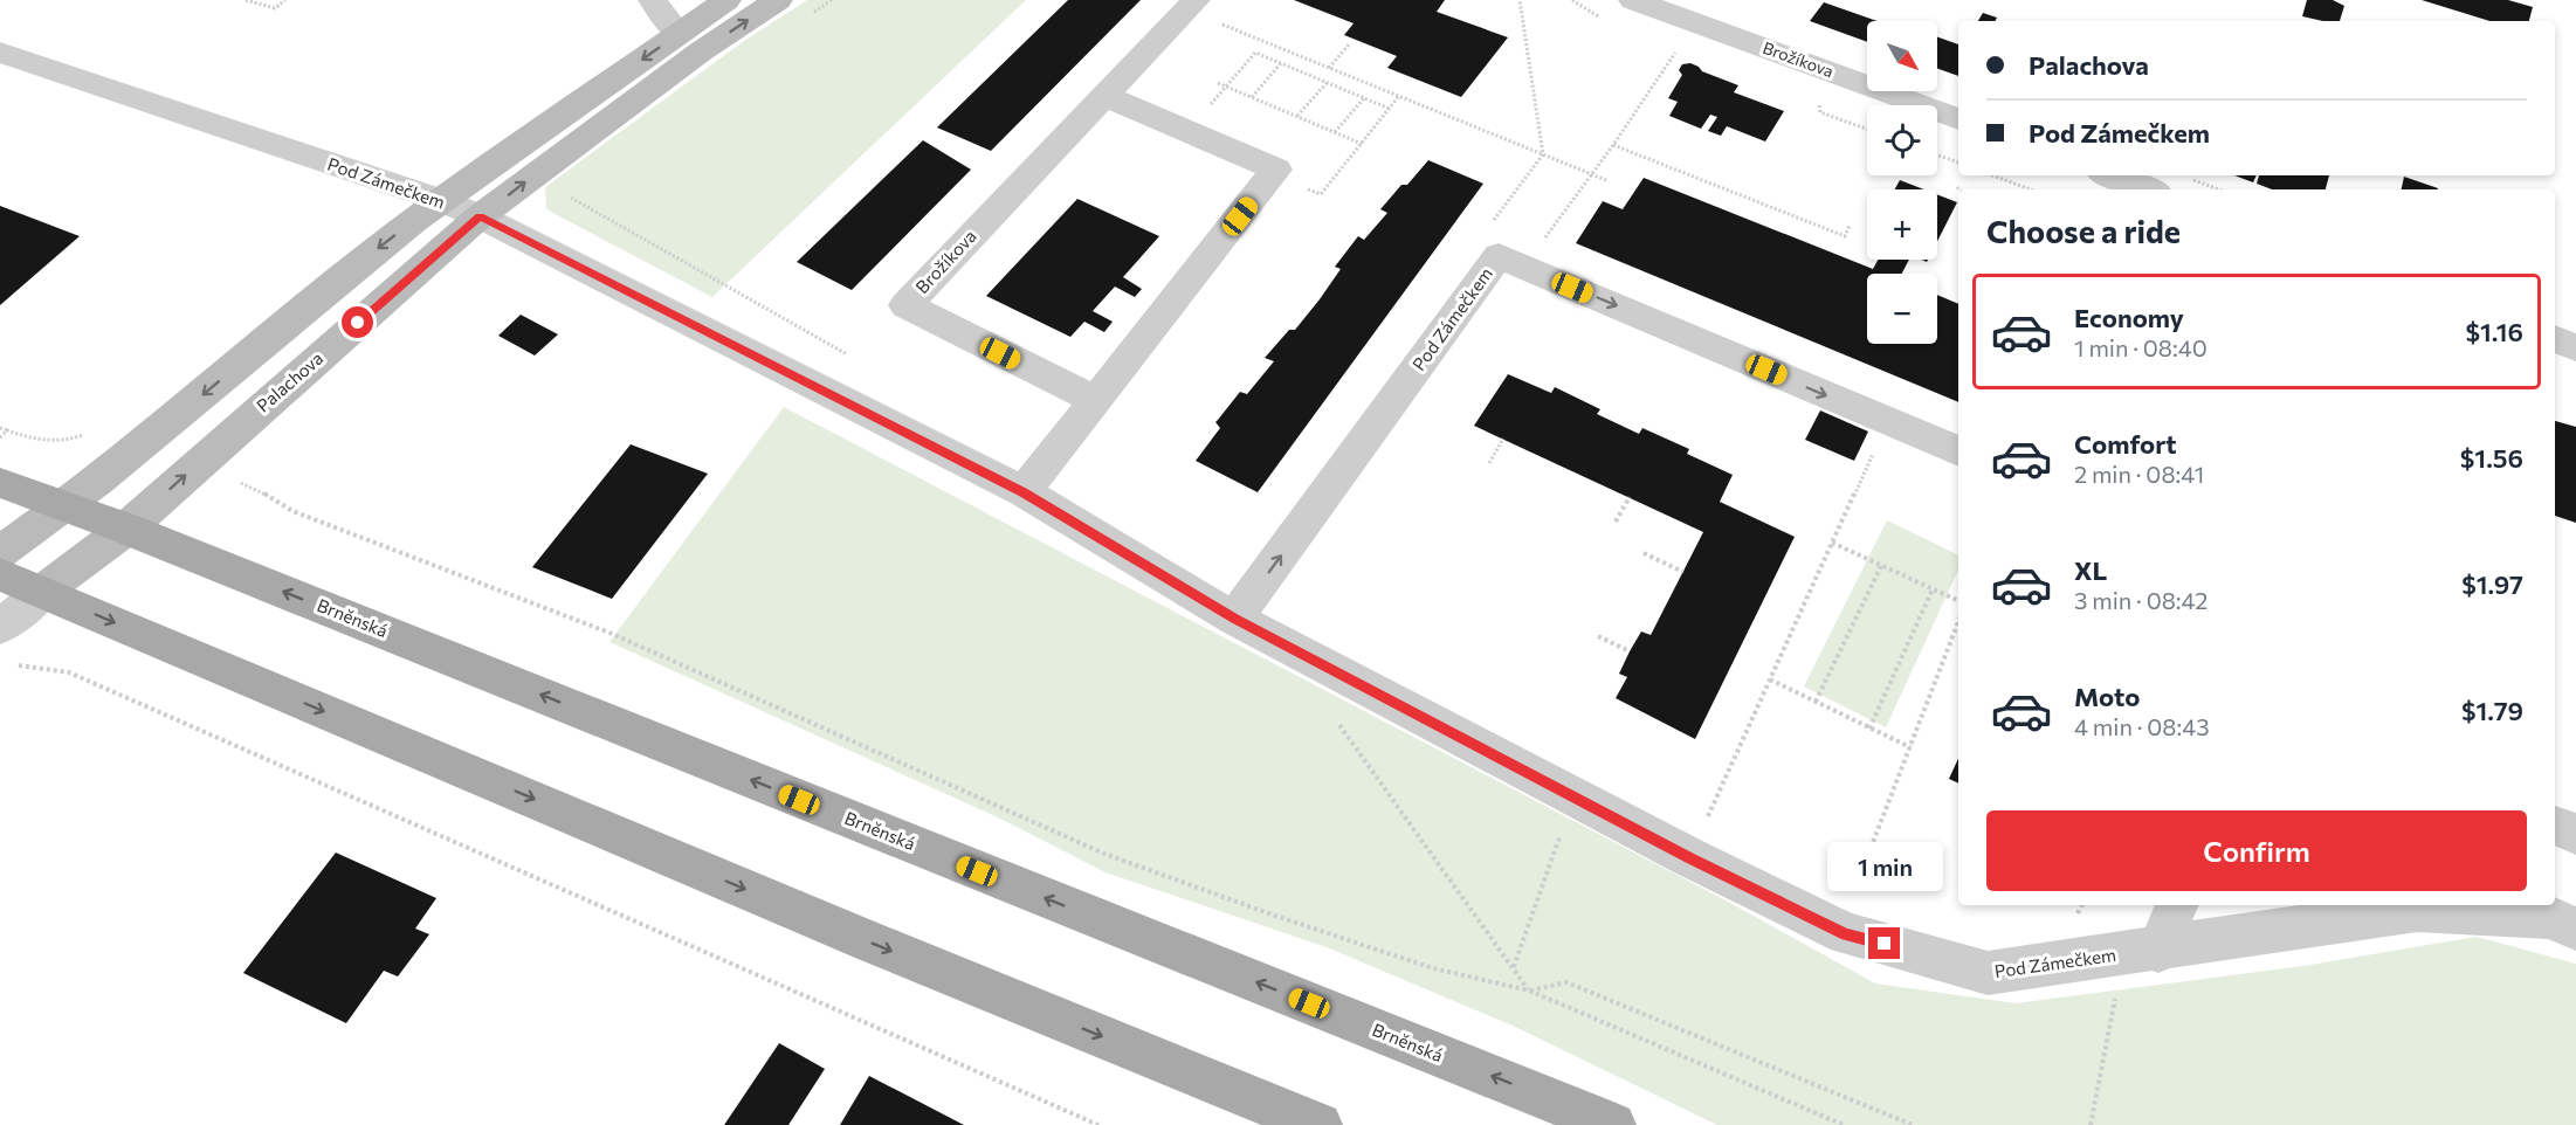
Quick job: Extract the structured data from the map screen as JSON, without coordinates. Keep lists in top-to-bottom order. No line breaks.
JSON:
{"streets":{"main road":["Brněnská"],"street":["Brožíkova","Pod Zámečkem","Palachova"]},"crossings":[["Pod Zámečkem","Palachova"],["Palachova","Brněnská"]],"north":"bottom right","page":{"map_buttons":["+","−"],"banner":["Palachova","Pod Zámečkem"],"heading":"Choose a ride","list":[{"name":"Economy","note":"1 min · 08:40","value":"$1.16"},{"name":"Comfort","note":"2 min · 08:41","value":"$1.56"},{"name":"XL","note":"3 min · 08:42","value":"$1.97"},{"name":"Moto","note":"4 min · 08:43","value":"$1.79"}],"buttons":"Confirm","bubble":"1 min"}}
